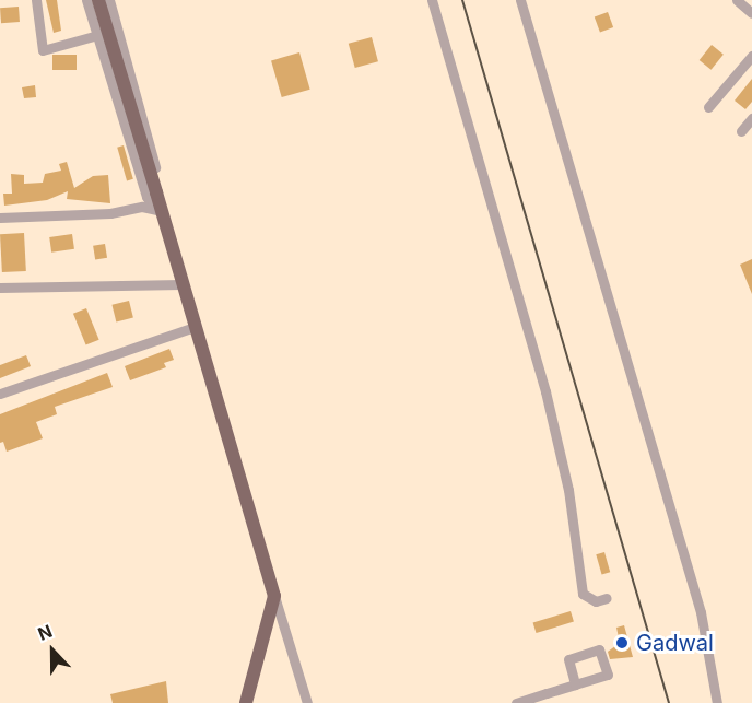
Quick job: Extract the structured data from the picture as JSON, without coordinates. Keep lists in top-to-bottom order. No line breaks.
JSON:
{"places":["Gadwal"],"north":"top"}
